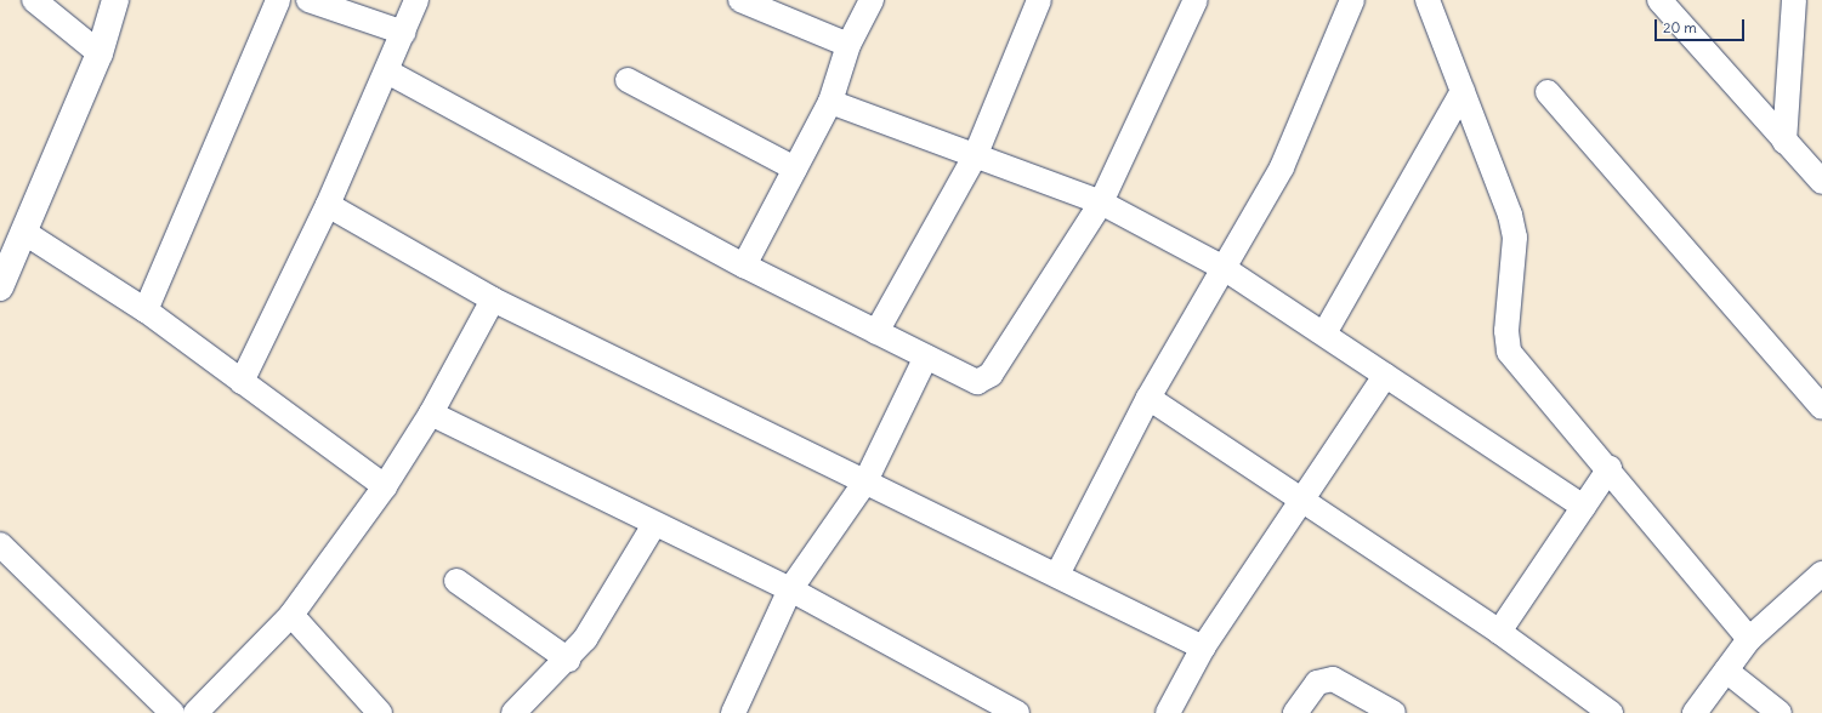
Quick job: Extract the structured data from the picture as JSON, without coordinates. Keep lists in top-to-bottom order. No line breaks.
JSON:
{"scale_bar":"20 m"}
